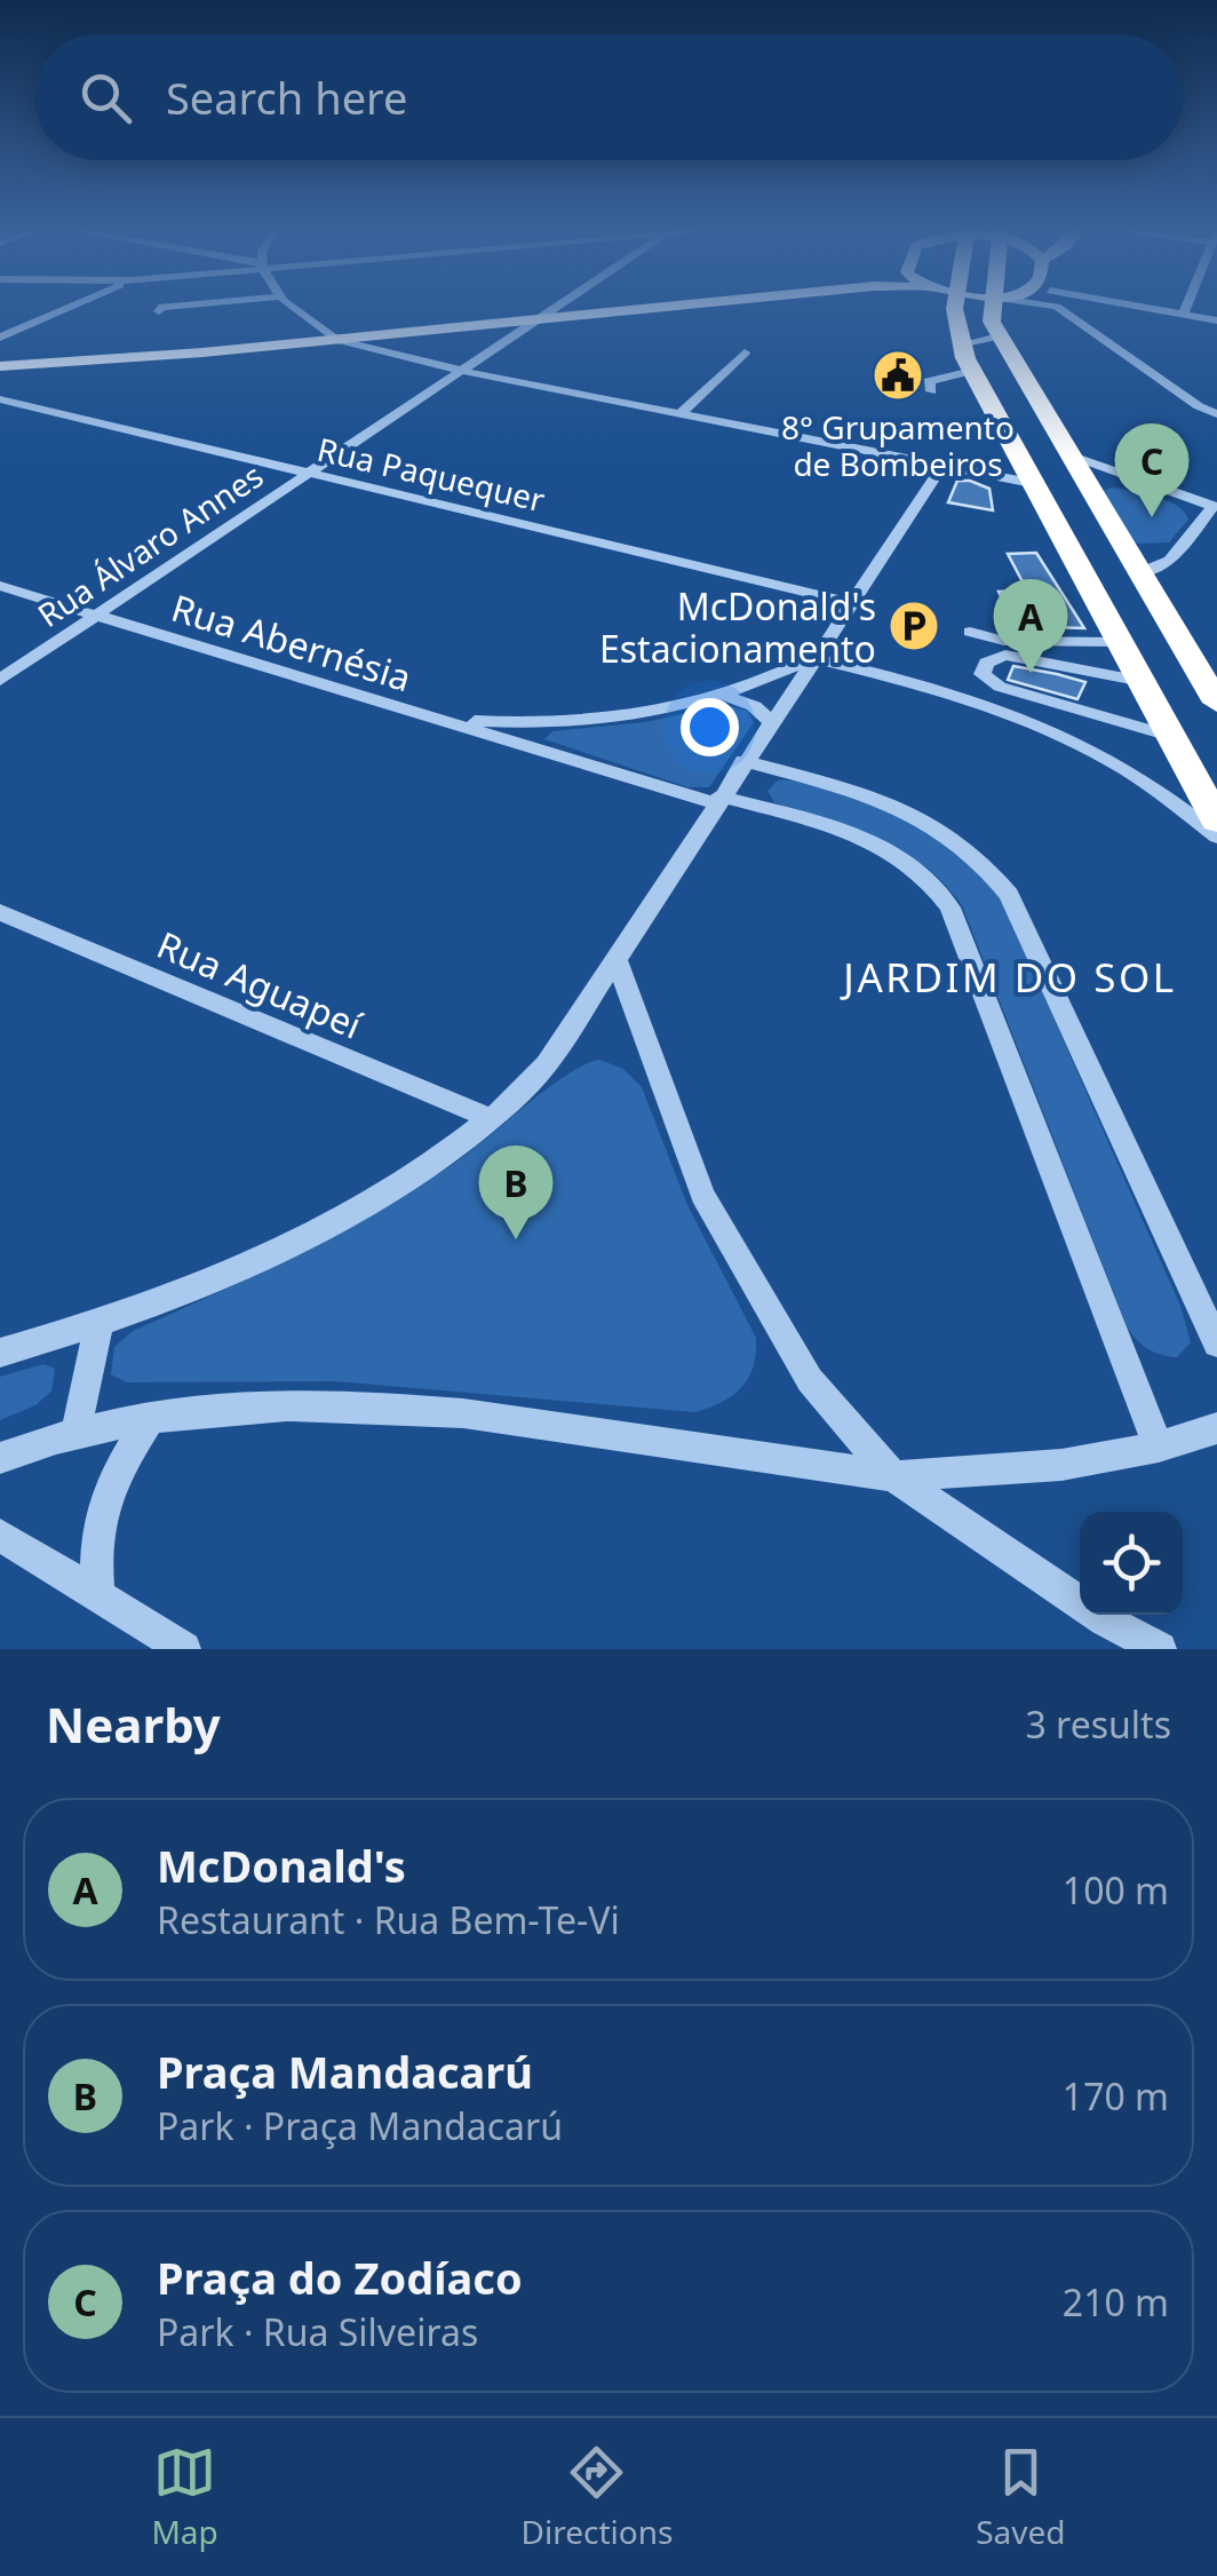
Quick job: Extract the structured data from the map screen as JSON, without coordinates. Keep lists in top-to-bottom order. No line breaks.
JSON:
{"streets":{"street":["Rua Paquequer","Rua Álvaro Annes","Rua Abernésia","Rua Aguapeí"]},"crossings":[["Rua Paquequer","Rua Álvaro Annes"],["Rua Álvaro Annes","Rua Abernésia"]],"districts":["JARDIM DO SOL"],"places":{"public building":["8° Grupamento de Bombeiros"],"parking":["McDonald's Estacionamento"]},"page":{"search":"Search here","pins":["C","A","B"],"heading":["Nearby","3 results"],"list":[{"mark":"A","name":"McDonald's","note":"Restaurant · Rua Bem-Te-Vi","value":"100 m"},{"mark":"B","name":"Praça Mandacarú","note":"Park · Praça Mandacarú","value":"170 m"},{"mark":"C","name":"Praça do Zodíaco","note":"Park · Rua Silveiras","value":"210 m"}],"nav":["Map","Directions","Saved"]}}
